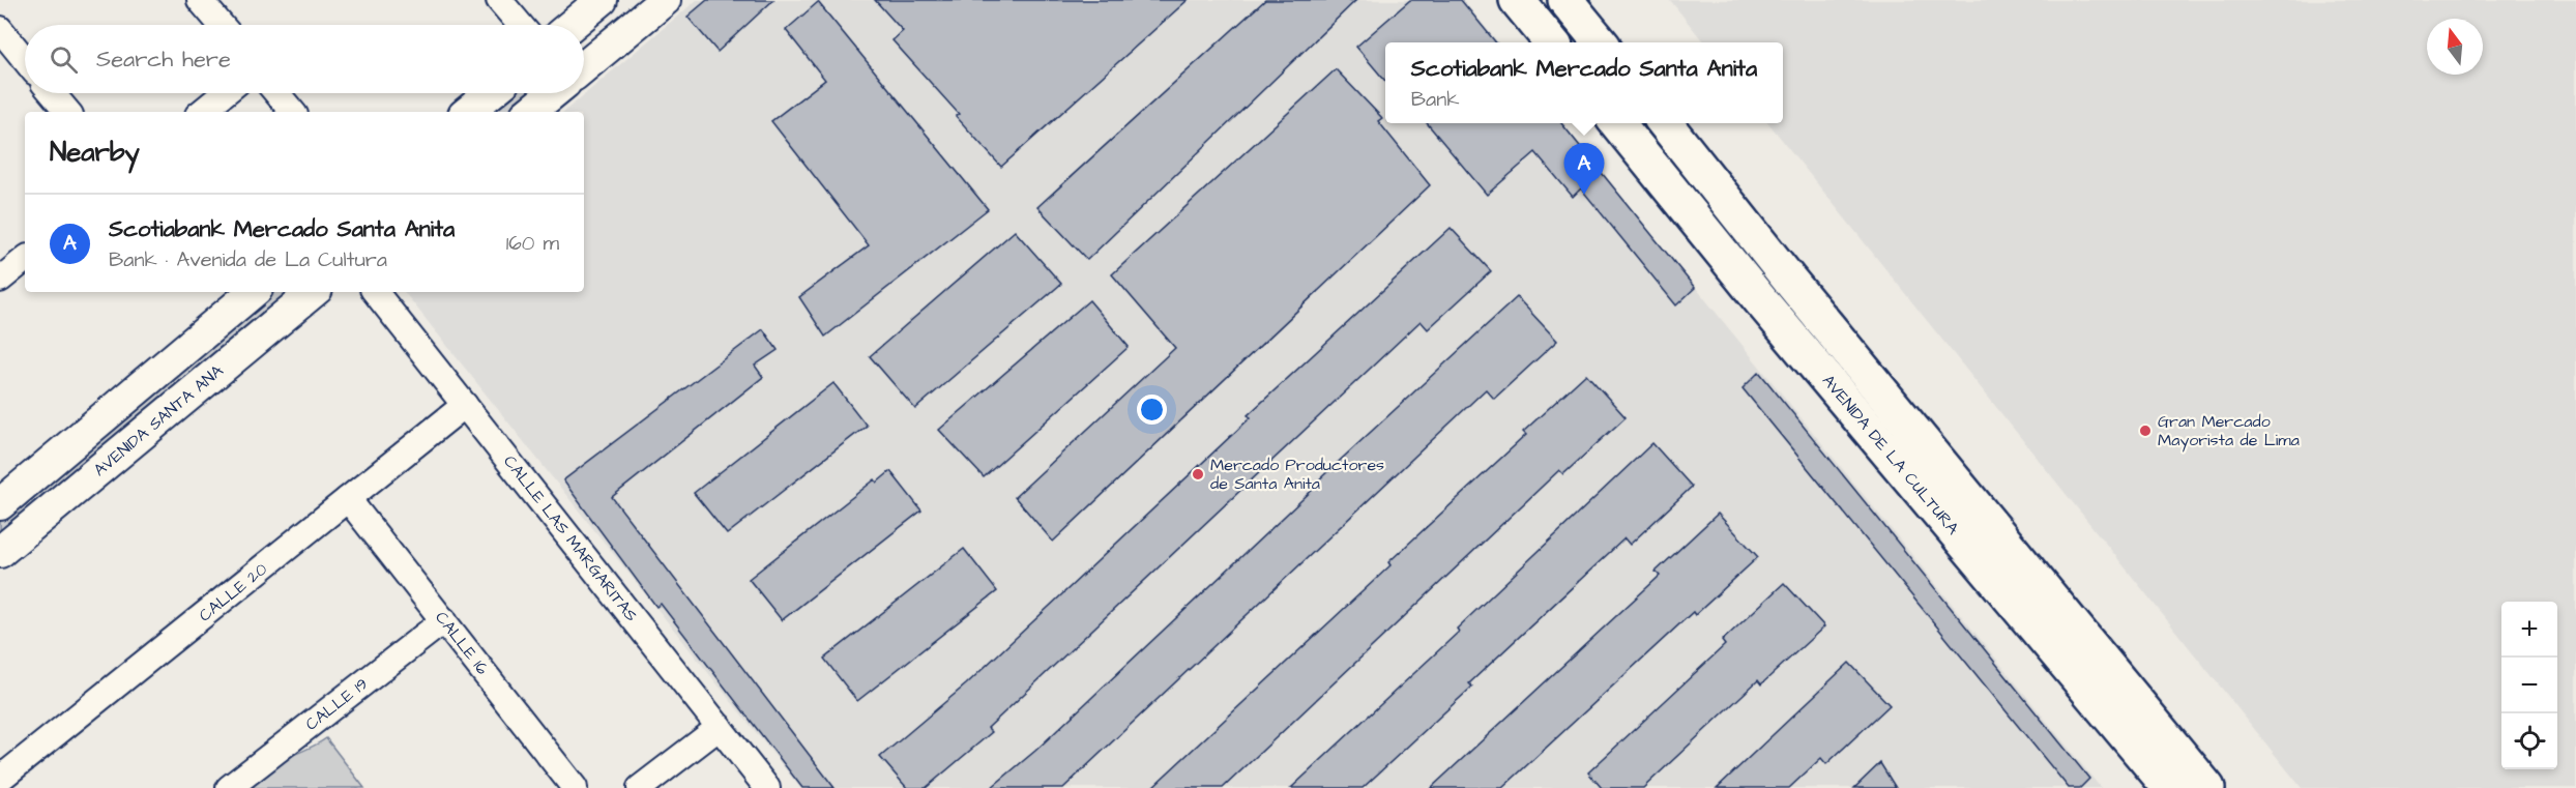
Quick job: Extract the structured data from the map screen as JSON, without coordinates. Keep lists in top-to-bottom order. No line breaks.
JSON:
{"streets":{"main road":["AVENIDA DE LA CULTURA"],"street":["AVENIDA SANTA ANA","CALLE LAS MARGARITAS","CALLE 20","CALLE 16","CALLE 19"]},"crossings":[["CALLE LAS MARGARITAS","CALLE 20"],["CALLE 20","CALLE 16"],["CALLE 16","CALLE 19"]],"places":["Gran Mercado Mayorista de Lima","Mercado Productores de Santa Anita"],"north":"top","page":{"search":"Search here","popup":["Scotiabank Mercado Santa Anita","Bank"],"heading":"Nearby","pins":"A","list":[{"mark":"A","name":"Scotiabank Mercado Santa Anita","note":"Bank · Avenida de La Cultura","value":"160 m"}],"map_buttons":["+","−"]}}
